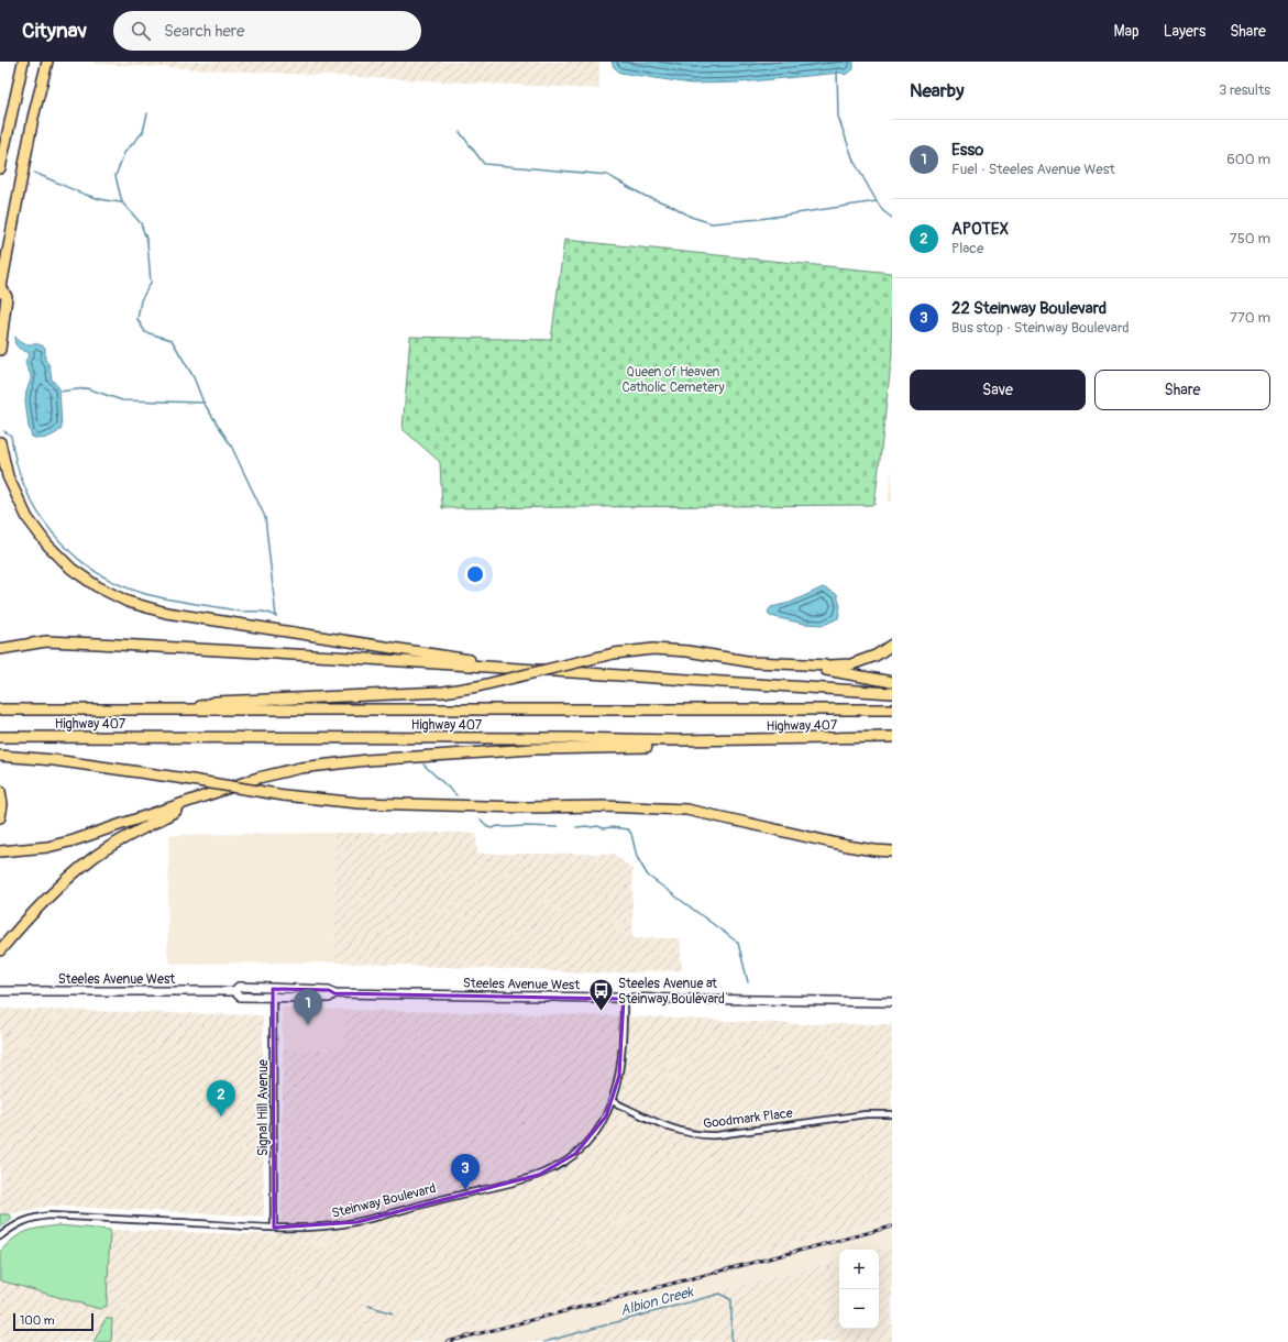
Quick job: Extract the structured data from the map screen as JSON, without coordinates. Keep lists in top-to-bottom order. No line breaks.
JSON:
{"streets":{"highway":["Highway 407"],"main road":["Steeles Avenue West"],"street":["Signal Hill Avenue","Goodmark Place","Steinway Boulevard"]},"crossings":[["Steeles Avenue West","Signal Hill Avenue"],["Steeles Avenue West","Steinway Boulevard"],["Signal Hill Avenue","Steinway Boulevard"],["Goodmark Place","Steinway Boulevard"]],"water":["Albion Creek"],"parks":["Queen of Heaven Catholic Cemetery"],"places":{"bus stop":["Steeles Avenue at Steinway Boulevard"]},"scale_bar":"100 m","page":{"header":"Citynav","search":"Search here","nav":["Map","Layers","Share"],"heading":["Nearby","3 results"],"list":[{"mark":"1","name":"Esso","note":"Fuel · Steeles Avenue West","value":"600 m"},{"mark":"2","name":"APOTEX","note":"Place","value":"750 m"},{"mark":"3","name":"22 Steinway Boulevard","note":"Bus stop · Steinway Boulevard","value":"770 m"}],"buttons":["Save","Share"],"pins":["1","2","3"],"map_buttons":["+","−"],"scale":"100 m"}}
